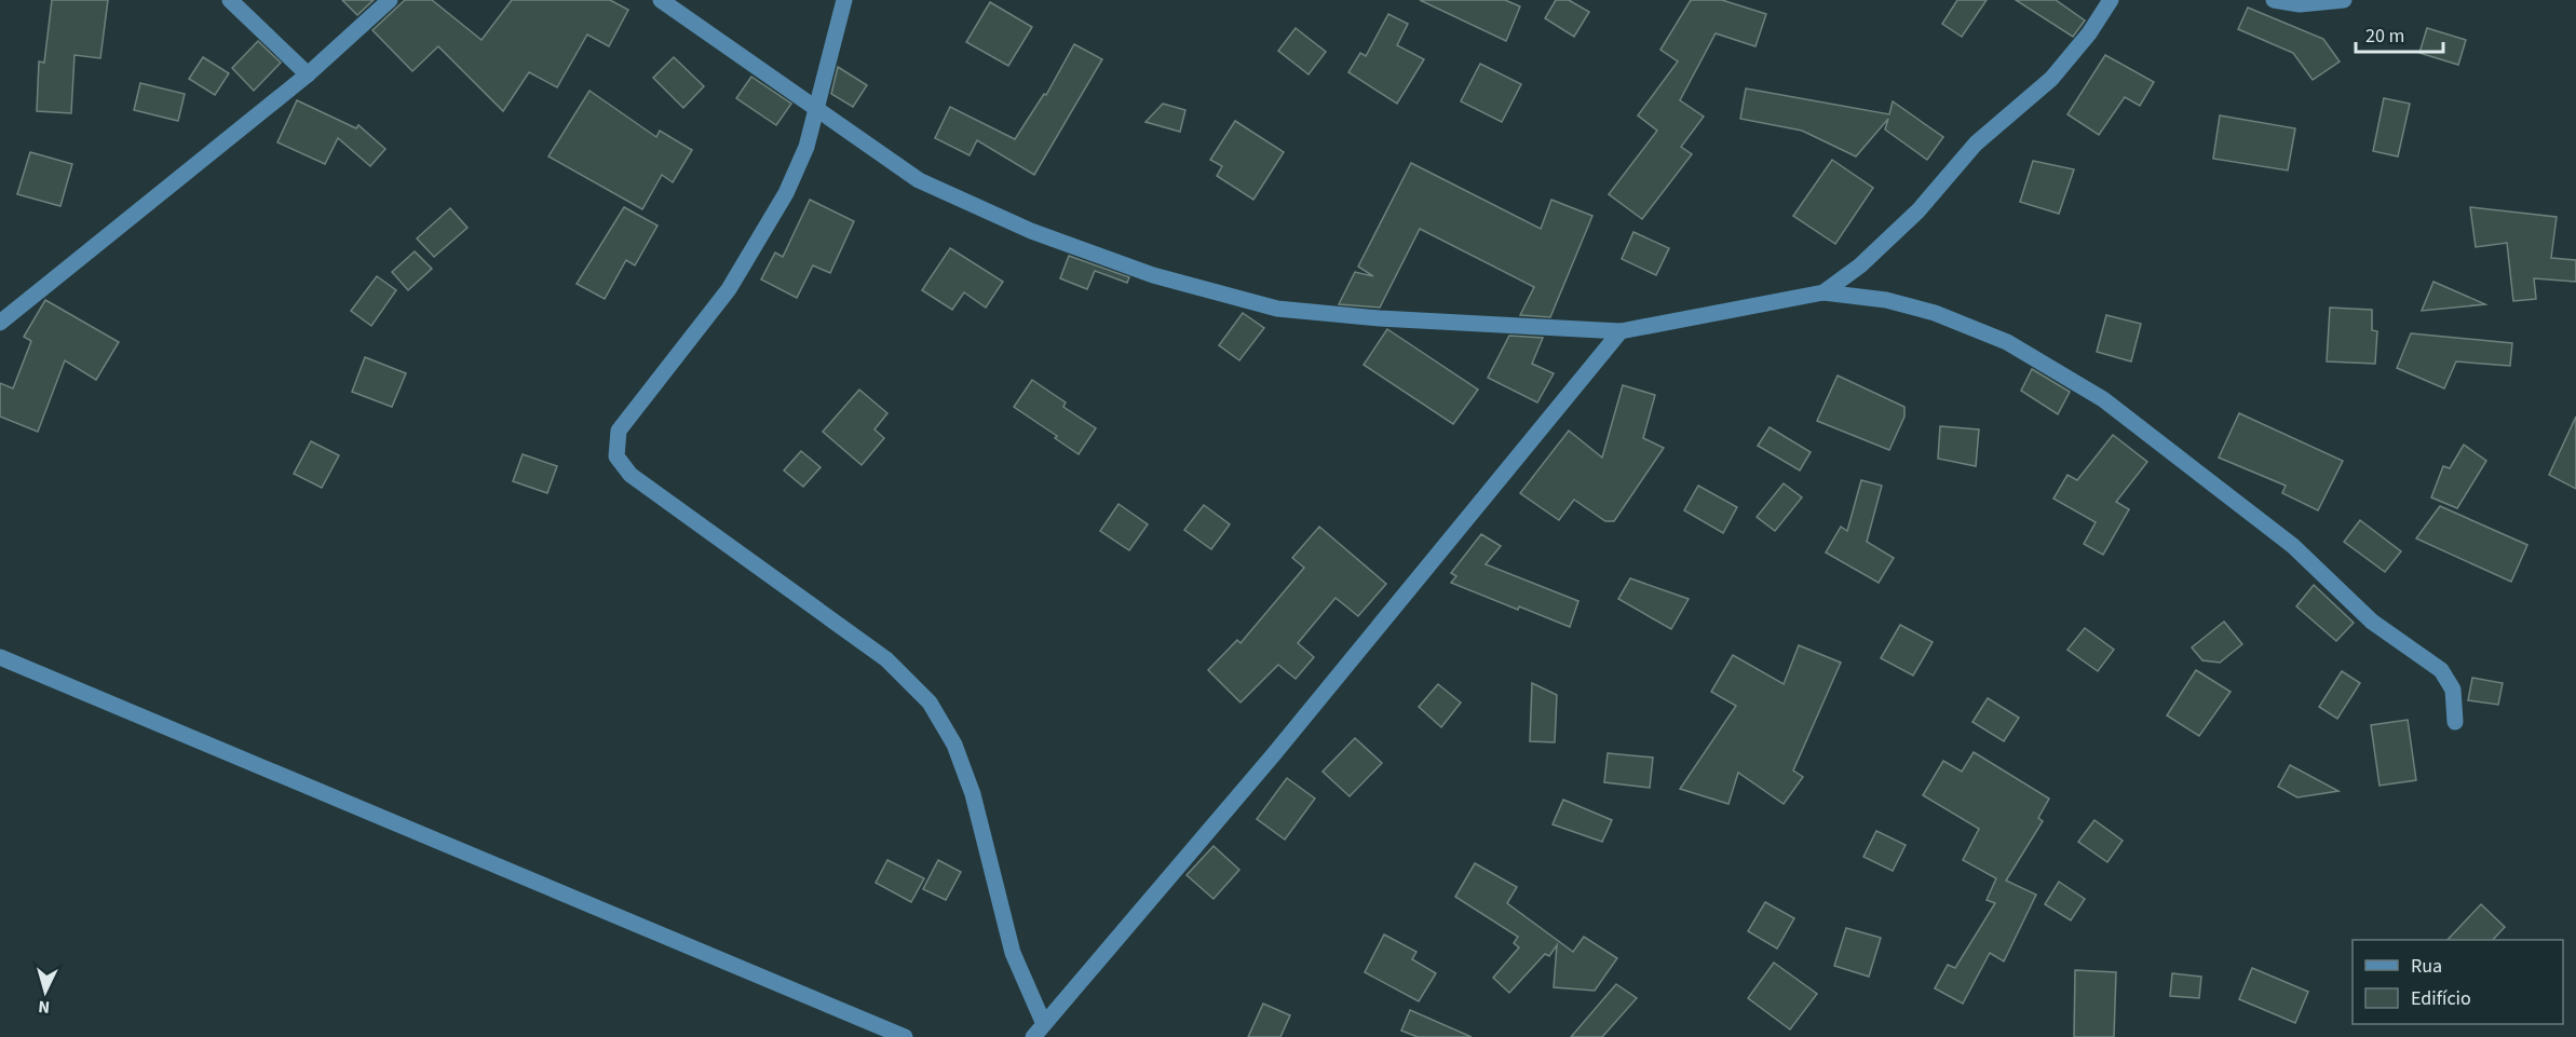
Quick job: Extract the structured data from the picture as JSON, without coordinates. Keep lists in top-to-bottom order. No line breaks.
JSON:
{"legend":["Rua","Edifício"],"scale_bar":"20 m","north":"bottom"}
